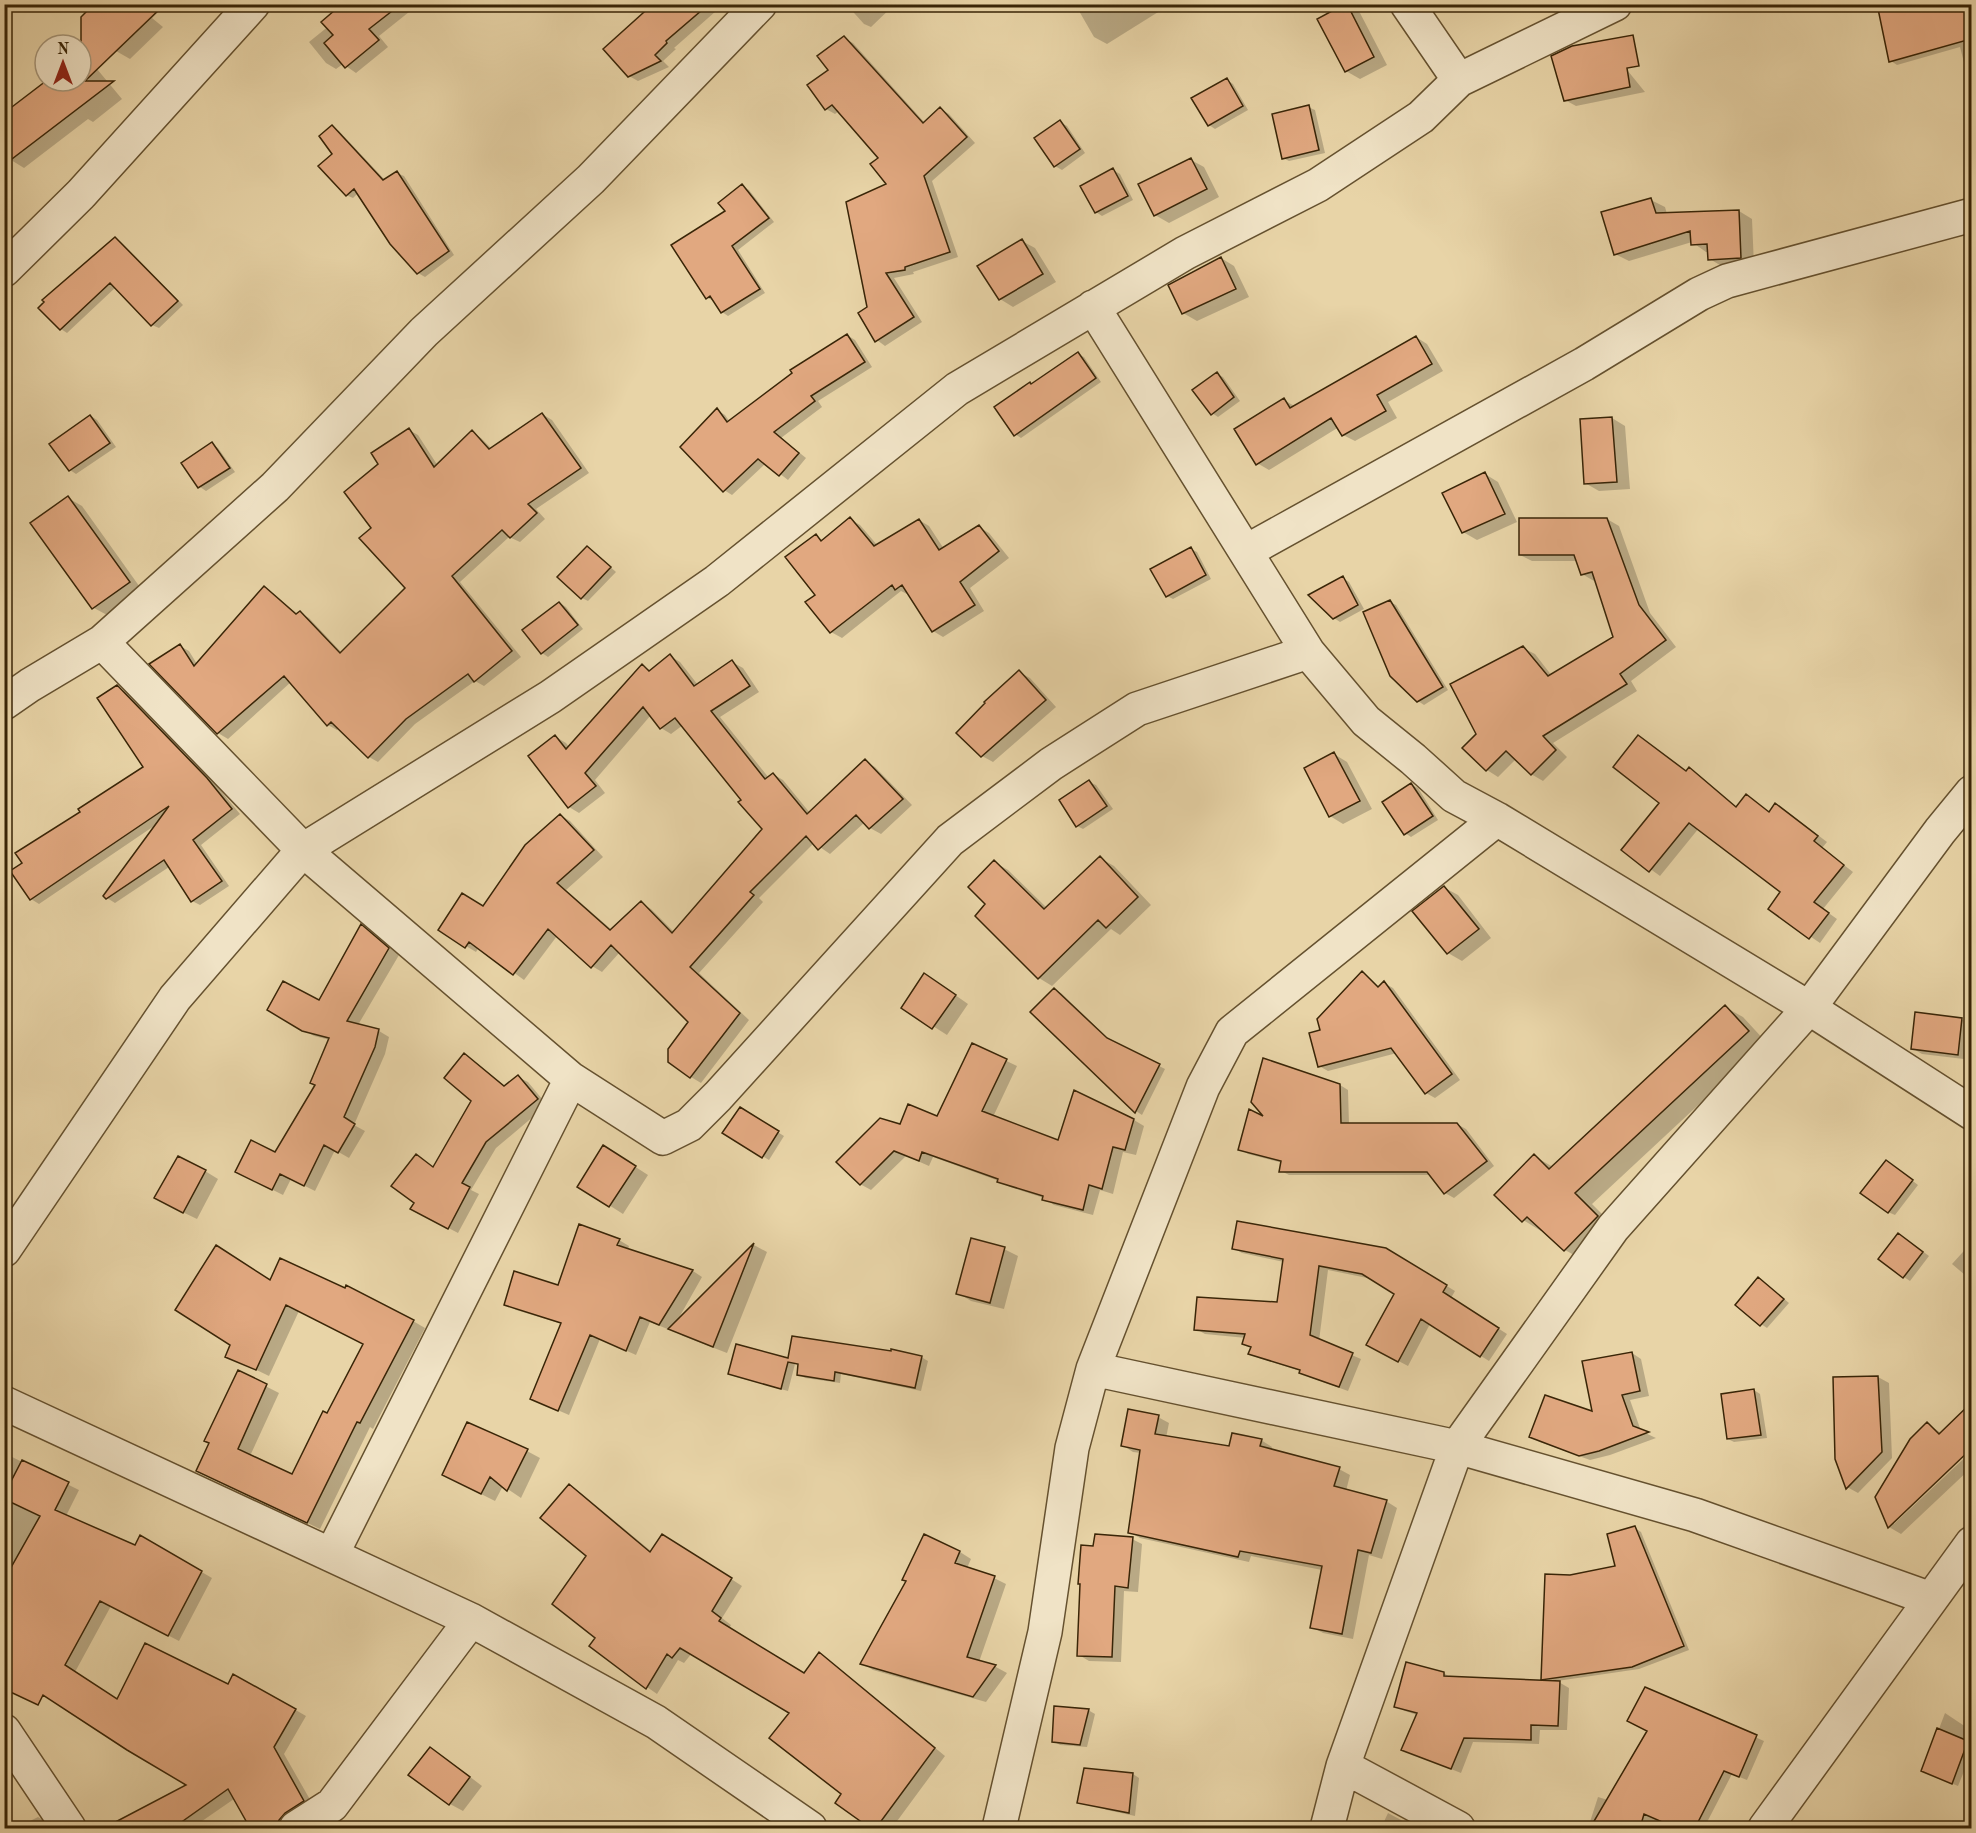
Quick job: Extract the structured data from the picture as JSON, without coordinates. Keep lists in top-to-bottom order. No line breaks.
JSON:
{"north":"top"}
